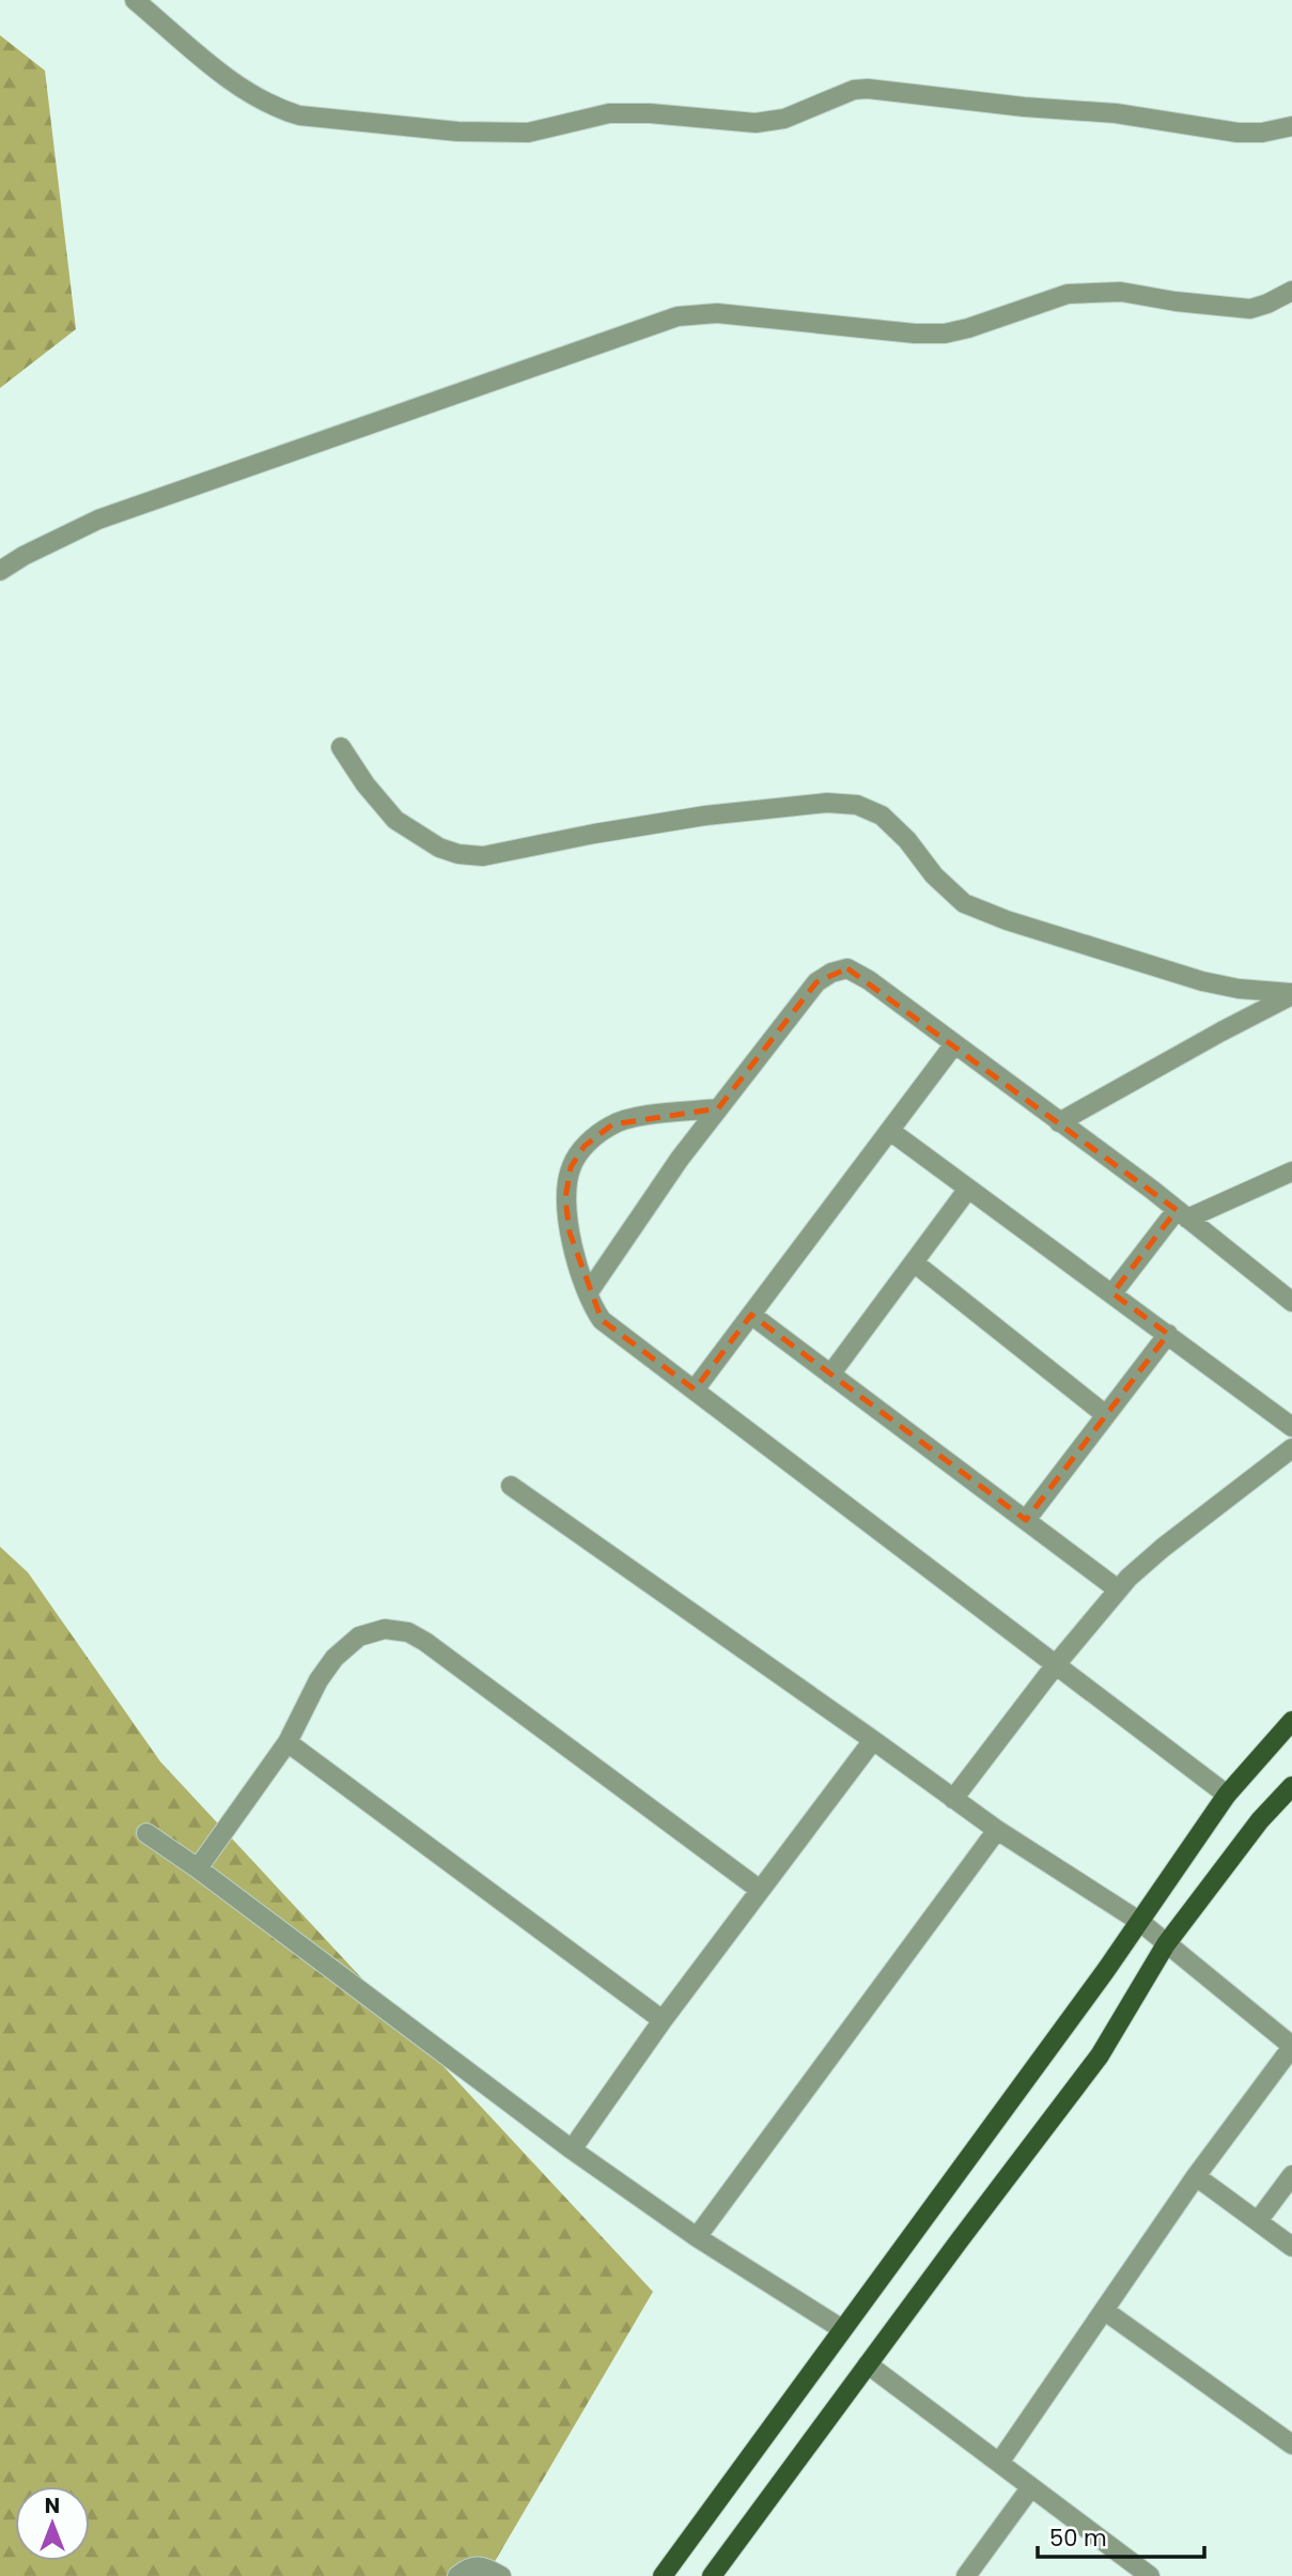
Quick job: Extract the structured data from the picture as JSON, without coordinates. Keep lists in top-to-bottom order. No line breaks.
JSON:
{"scale_bar":"50 m","north":"top"}
